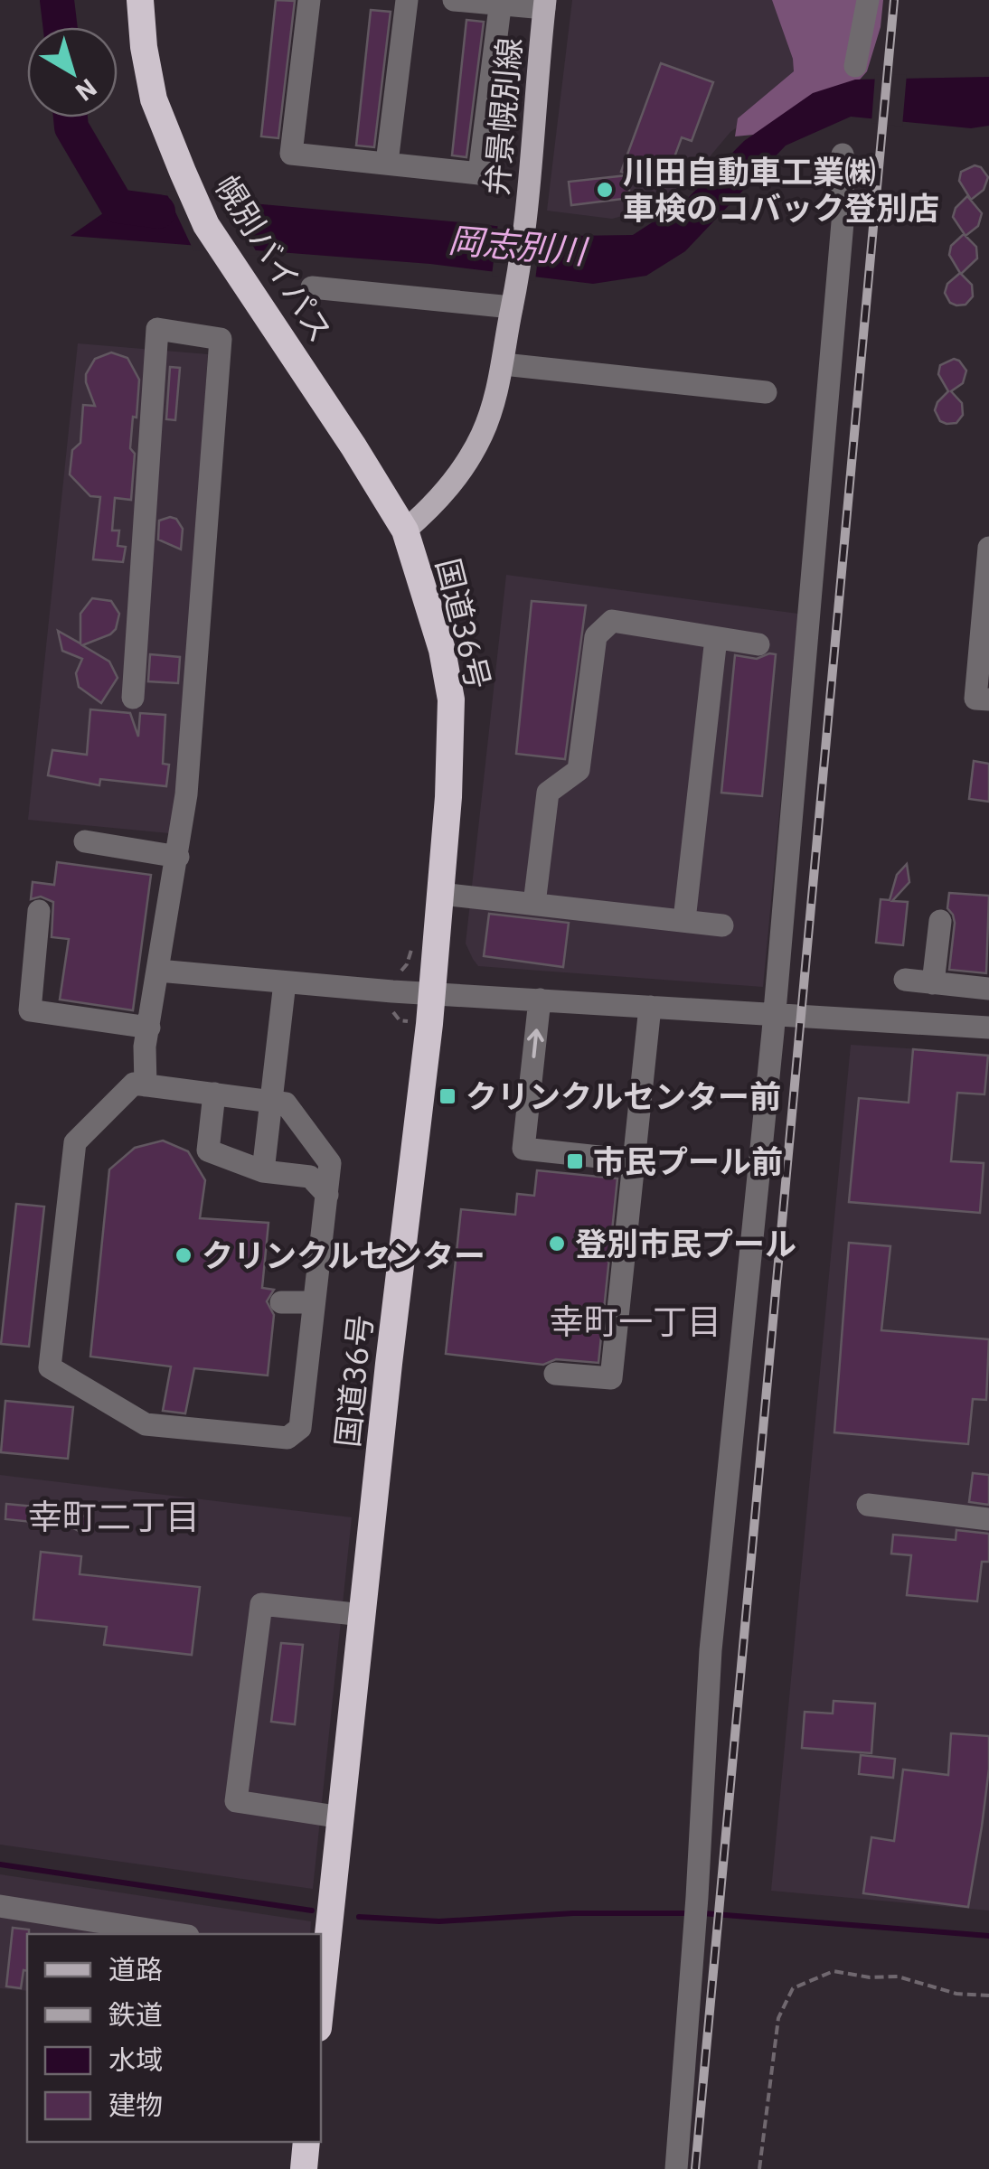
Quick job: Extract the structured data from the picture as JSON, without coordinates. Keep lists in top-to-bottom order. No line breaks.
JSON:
{"streets":{"highway":["幌別バイパス","国道36号"],"main road":["弁景幌別線"]},"crossings":[["弁景幌別線","幌別バイパス"],["弁景幌別線","国道36号"],["幌別バイパス","国道36号"]],"districts":["幸町一丁目","幸町二丁目"],"water":["岡志別川"],"places":{"other":["川田自動車工業㈱ 車検のコバック登別店","登別市民プール","クリンクルセンター"],"transit":["クリンクルセンター前","市民プール前"]},"legend":["道路","鉄道","水域","建物"],"north":"bottom right"}
